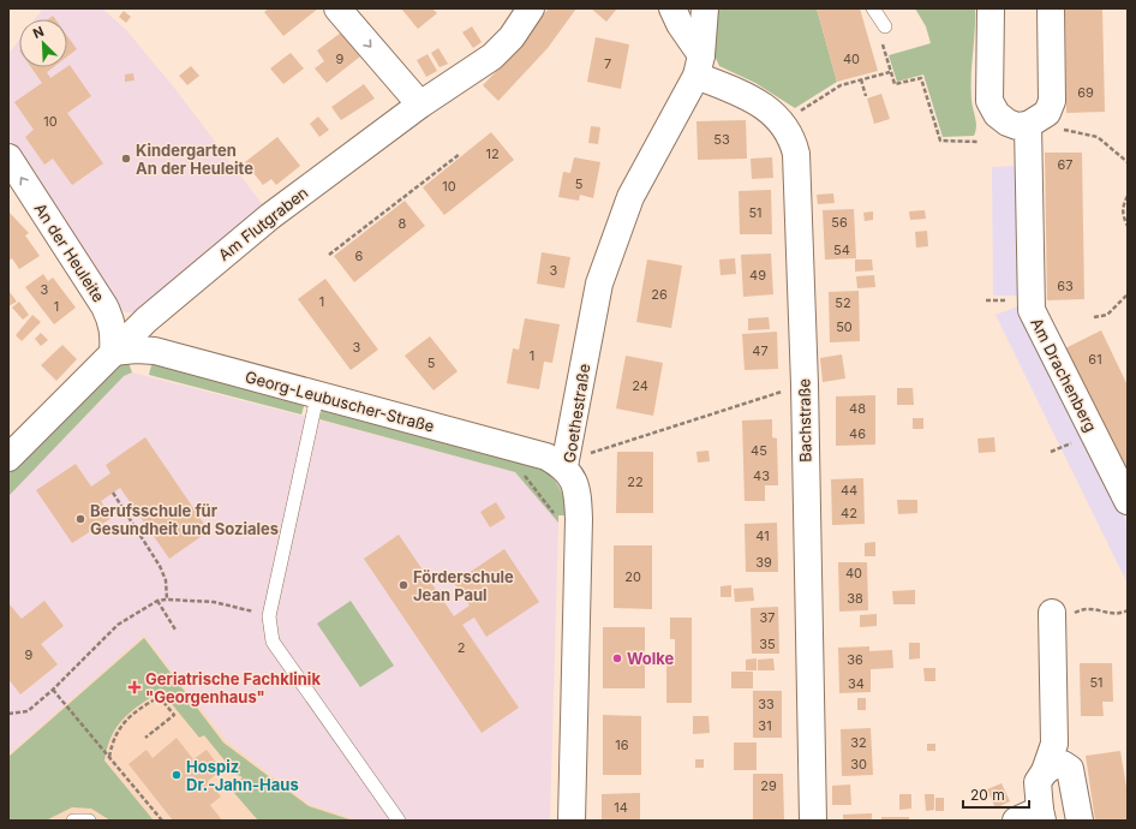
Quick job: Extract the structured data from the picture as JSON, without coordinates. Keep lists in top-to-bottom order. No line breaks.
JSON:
{"streets":{"street":["Am Flutgraben","An der Heuleite","Am Drachenberg","Georg-Leubuscher-Straße","Goethestraße","Bachstraße"]},"crossings":[["Am Flutgraben","An der Heuleite"],["Am Flutgraben","Georg-Leubuscher-Straße"],["An der Heuleite","Georg-Leubuscher-Straße"],["Georg-Leubuscher-Straße","Goethestraße"],["Goethestraße","Bachstraße"]],"one_way":["An der Heuleite"],"places":{"other":["Kindergarten An der Heuleite","Berufsschule für Gesundheit und Soziales","Förderschule Jean Paul","Wolke","Hospiz Dr.-Jahn-Haus"],"health":["Geriatrische Fachklinik \"Georgenhaus\""]},"house_numbers":["9","40","7","69","10","53","12","67","5","10","51","56","8","54","6","3","49","63","3","26","1","52","1","50","3","47","1","61","5","24","48","46","45","43","22","44","42","41","39","40","20","38","37","35","2","9","36","51","34","33","31","32","16","30","29","14"],"scale_bar":"20 m","north":"top left"}
